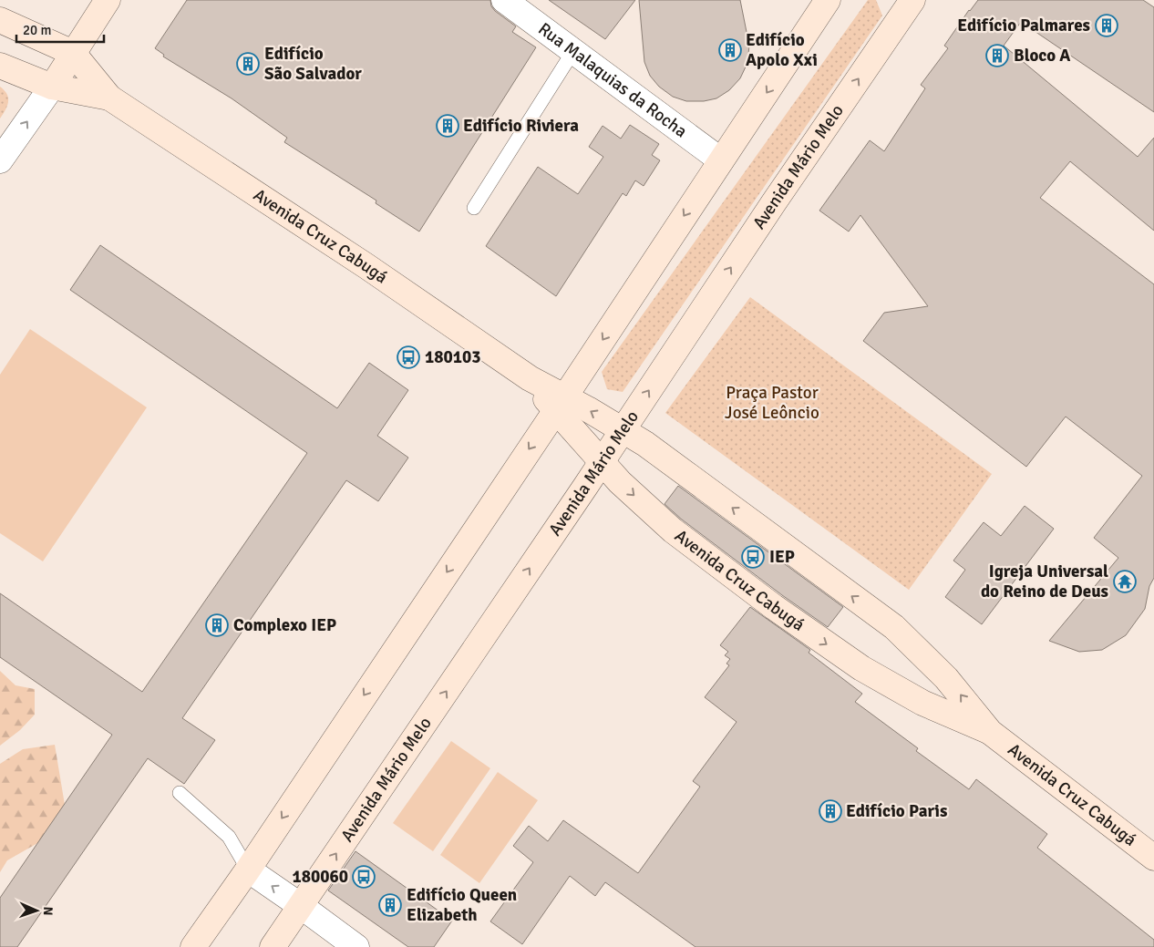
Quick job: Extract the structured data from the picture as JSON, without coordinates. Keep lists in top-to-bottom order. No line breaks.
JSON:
{"streets":{"main road":["Avenida Mário Melo","Avenida Cruz Cabugá"],"street":["Rua Malaquias da Rocha"]},"crossings":[["Avenida Mário Melo","Avenida Cruz Cabugá"]],"parks":["Praça Pastor José Leôncio"],"places":{"building":["Edifício Palmares","Edifício Apolo Xxi","Bloco A","Edifício São Salvador","Edifício Riviera","Complexo IEP","Edifício Paris","Edifício Queen Elizabeth"],"bus stop":["180103","IEP","180060"],"temple":["Igreja Universal do Reino de Deus"]},"scale_bar":"20 m","north":"right"}
